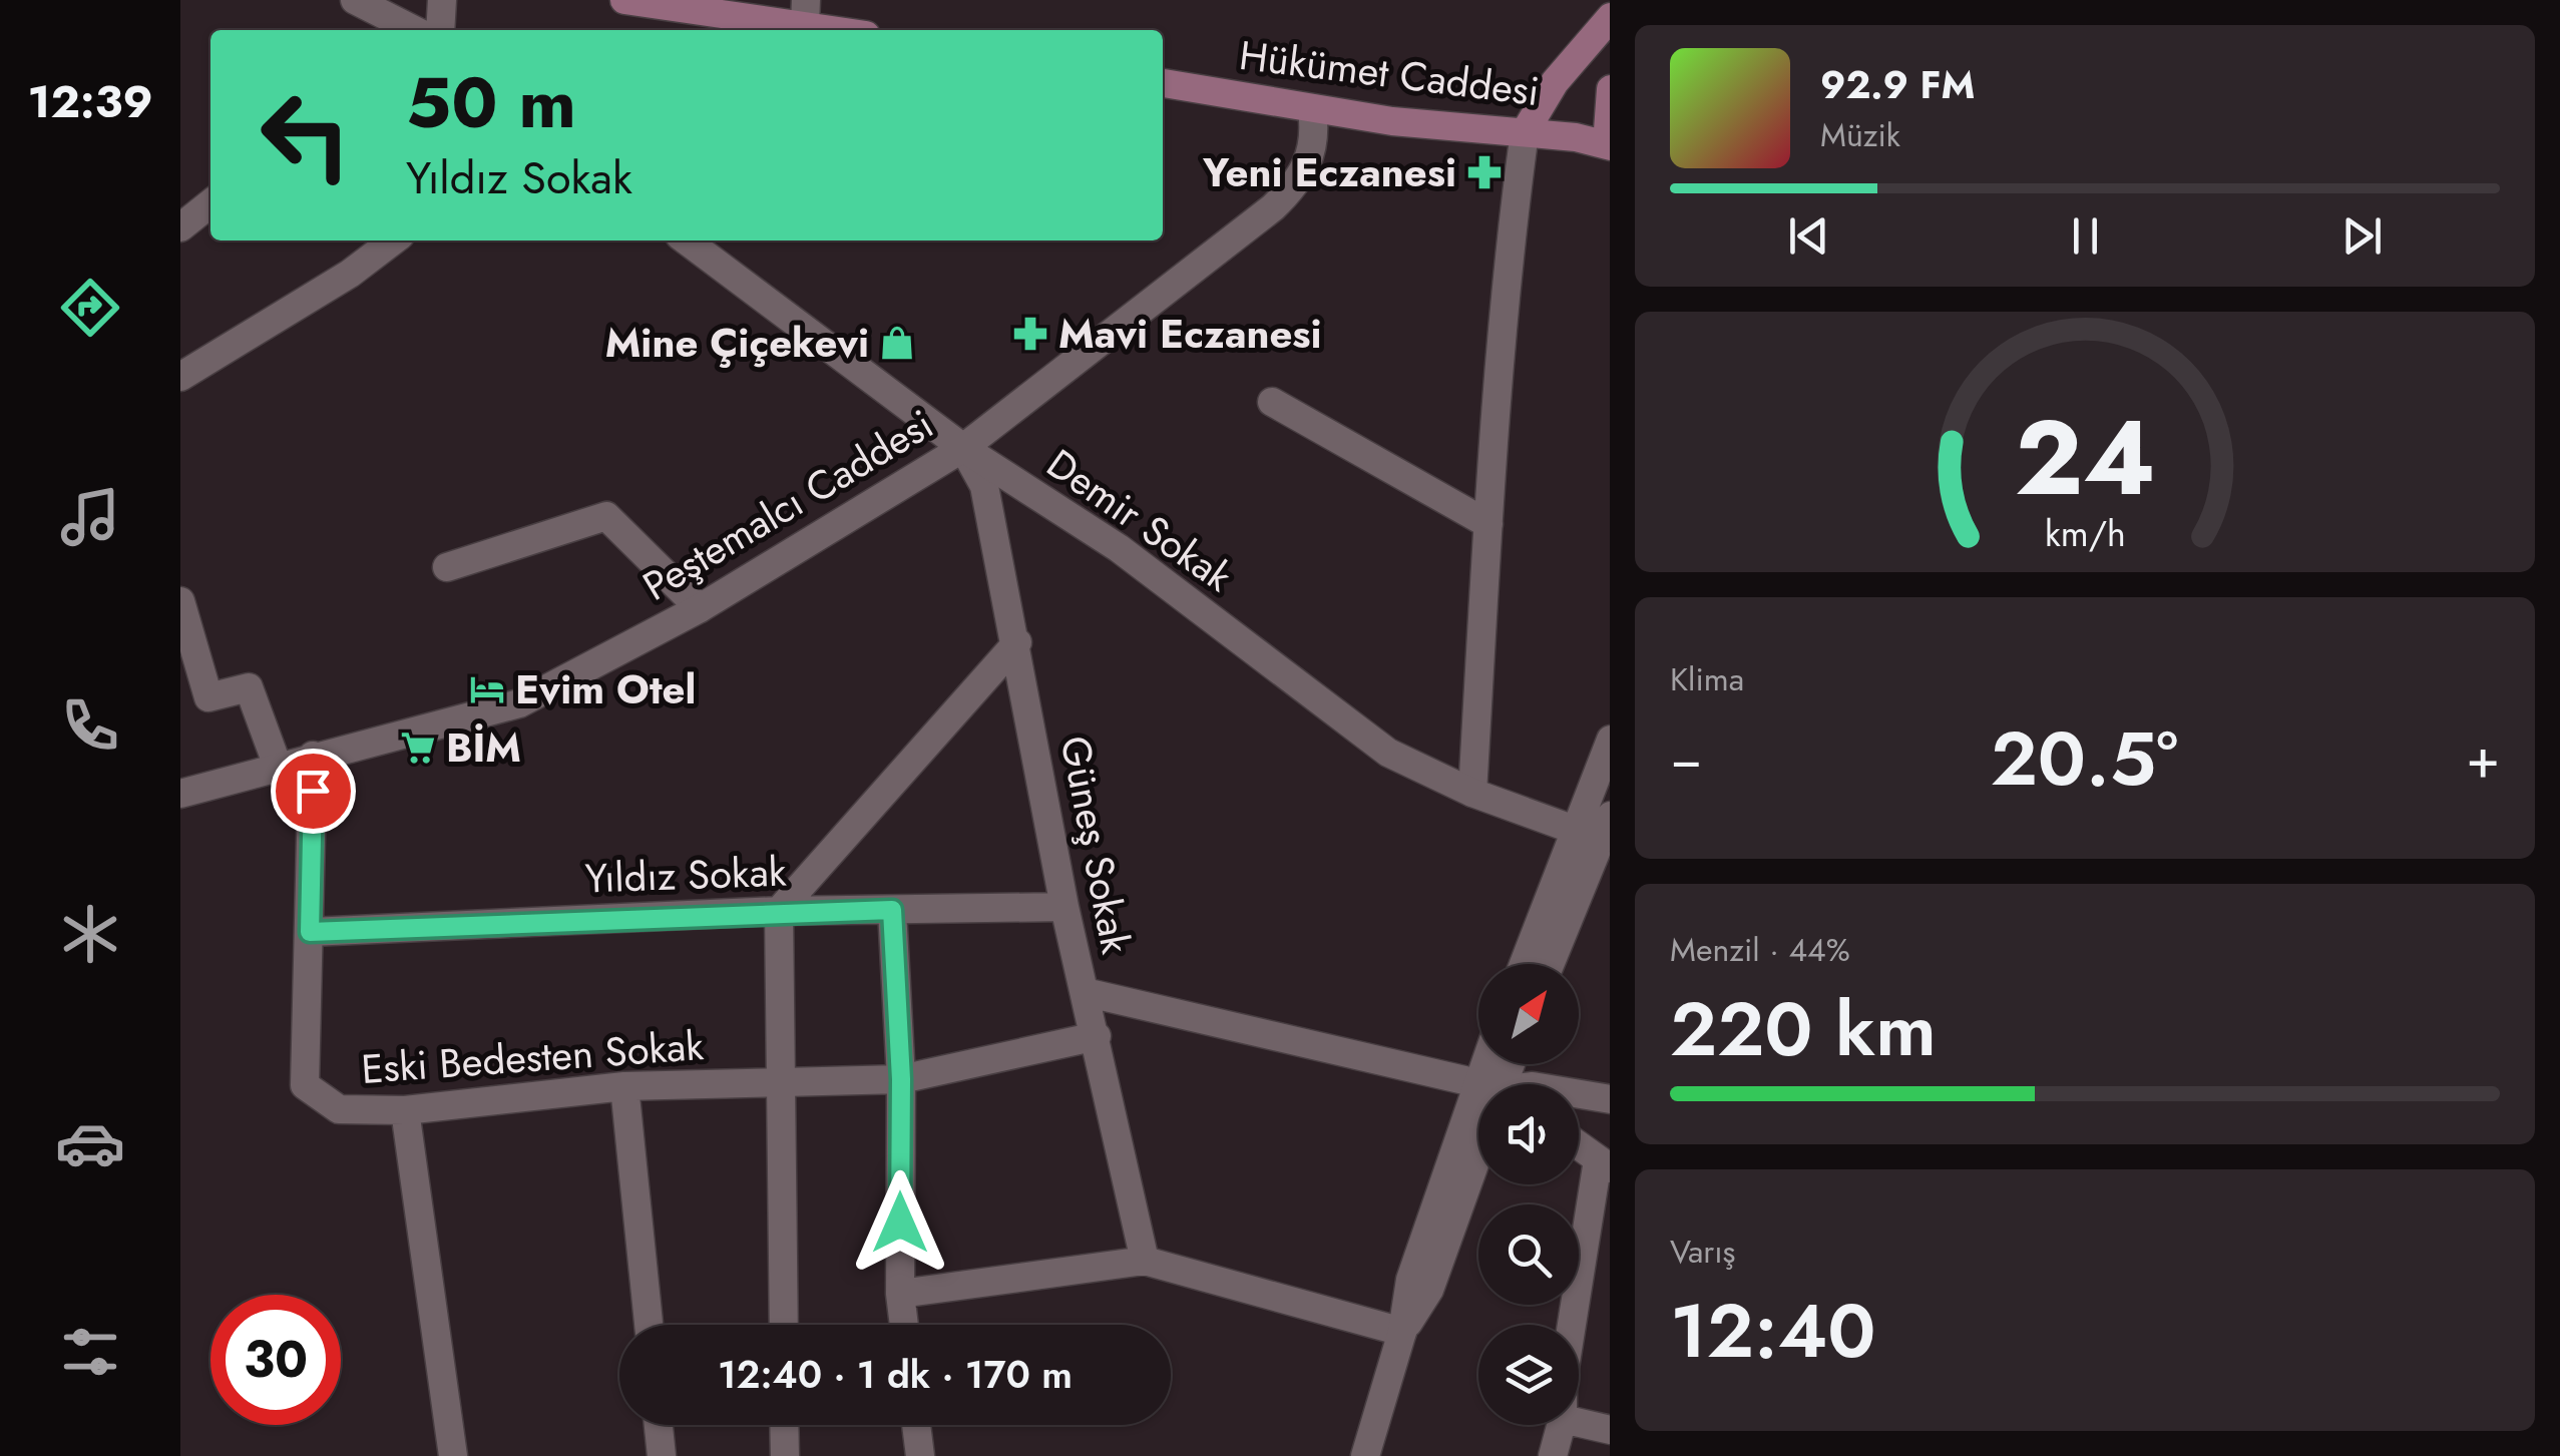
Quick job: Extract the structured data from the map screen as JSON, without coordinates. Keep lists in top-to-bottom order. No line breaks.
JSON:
{"streets":{"main road":["Hükümet Caddesi"],"street":["Peştemalcı Caddesi","Demir Sokak","Güneş Sokak","Yıldız Sokak","Eski Bedesten Sokak"]},"crossings":[["Hükümet Caddesi","Peştemalcı Caddesi"],["Peştemalcı Caddesi","Demir Sokak"],["Peştemalcı Caddesi","Güneş Sokak"],["Peştemalcı Caddesi","Eski Bedesten Sokak"],["Demir Sokak","Güneş Sokak"],["Güneş Sokak","Yıldız Sokak"],["Güneş Sokak","Eski Bedesten Sokak"],["Yıldız Sokak","Eski Bedesten Sokak"]],"places":{"pharmacy":["Yeni Eczanesi","Mavi Eczanesi"],"shop":["Mine Çiçekevi"],"hotel":["Evim Otel"],"supermarket":["BİM"]},"north":"top right","page":{"tabs":"12:39","turn":["50 m","Yıldız Sokak"],"song":["92.9 FM","Müzik"],"tile":["Klima",["Menzil · 44%","220 km"],["Varış","12:40"]],"heat":["−","20.5°","+"],"limit":"30","trip":"12:40 · 1 dk · 170 m","gauge":["24","km/h"]}}
